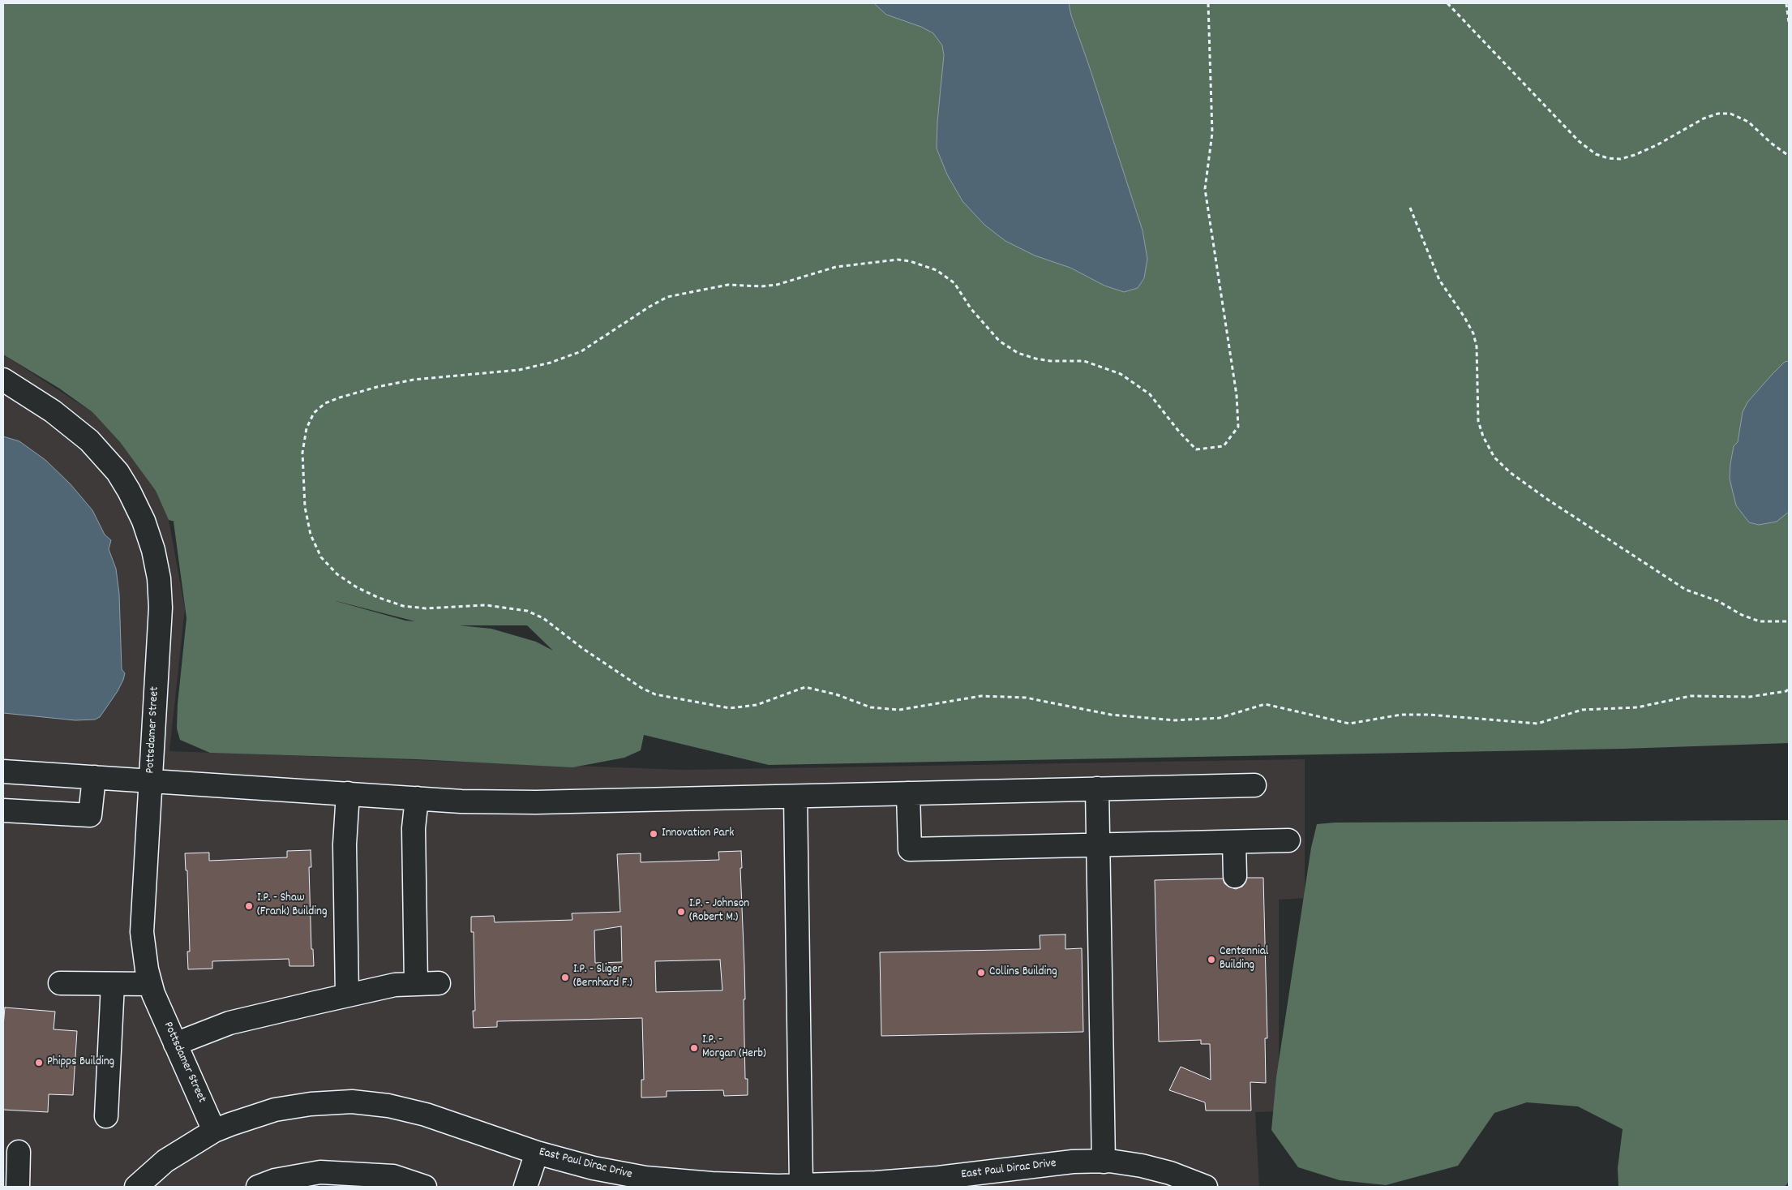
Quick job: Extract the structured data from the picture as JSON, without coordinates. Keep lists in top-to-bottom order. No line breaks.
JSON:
{"streets":{"street":["Pottsdamer Street","East Paul Dirac Drive"]},"crossings":[["Pottsdamer Street","East Paul Dirac Drive"]],"places":["Innovation Park","I.P. - Shaw (Frank) Building","I.P. - Johnson (Robert M.)","Centennial Building","Collins Building","I.P. - Sliger (Bernhard F.)","I.P. - Morgan (Herb)","Phipps Building"]}
